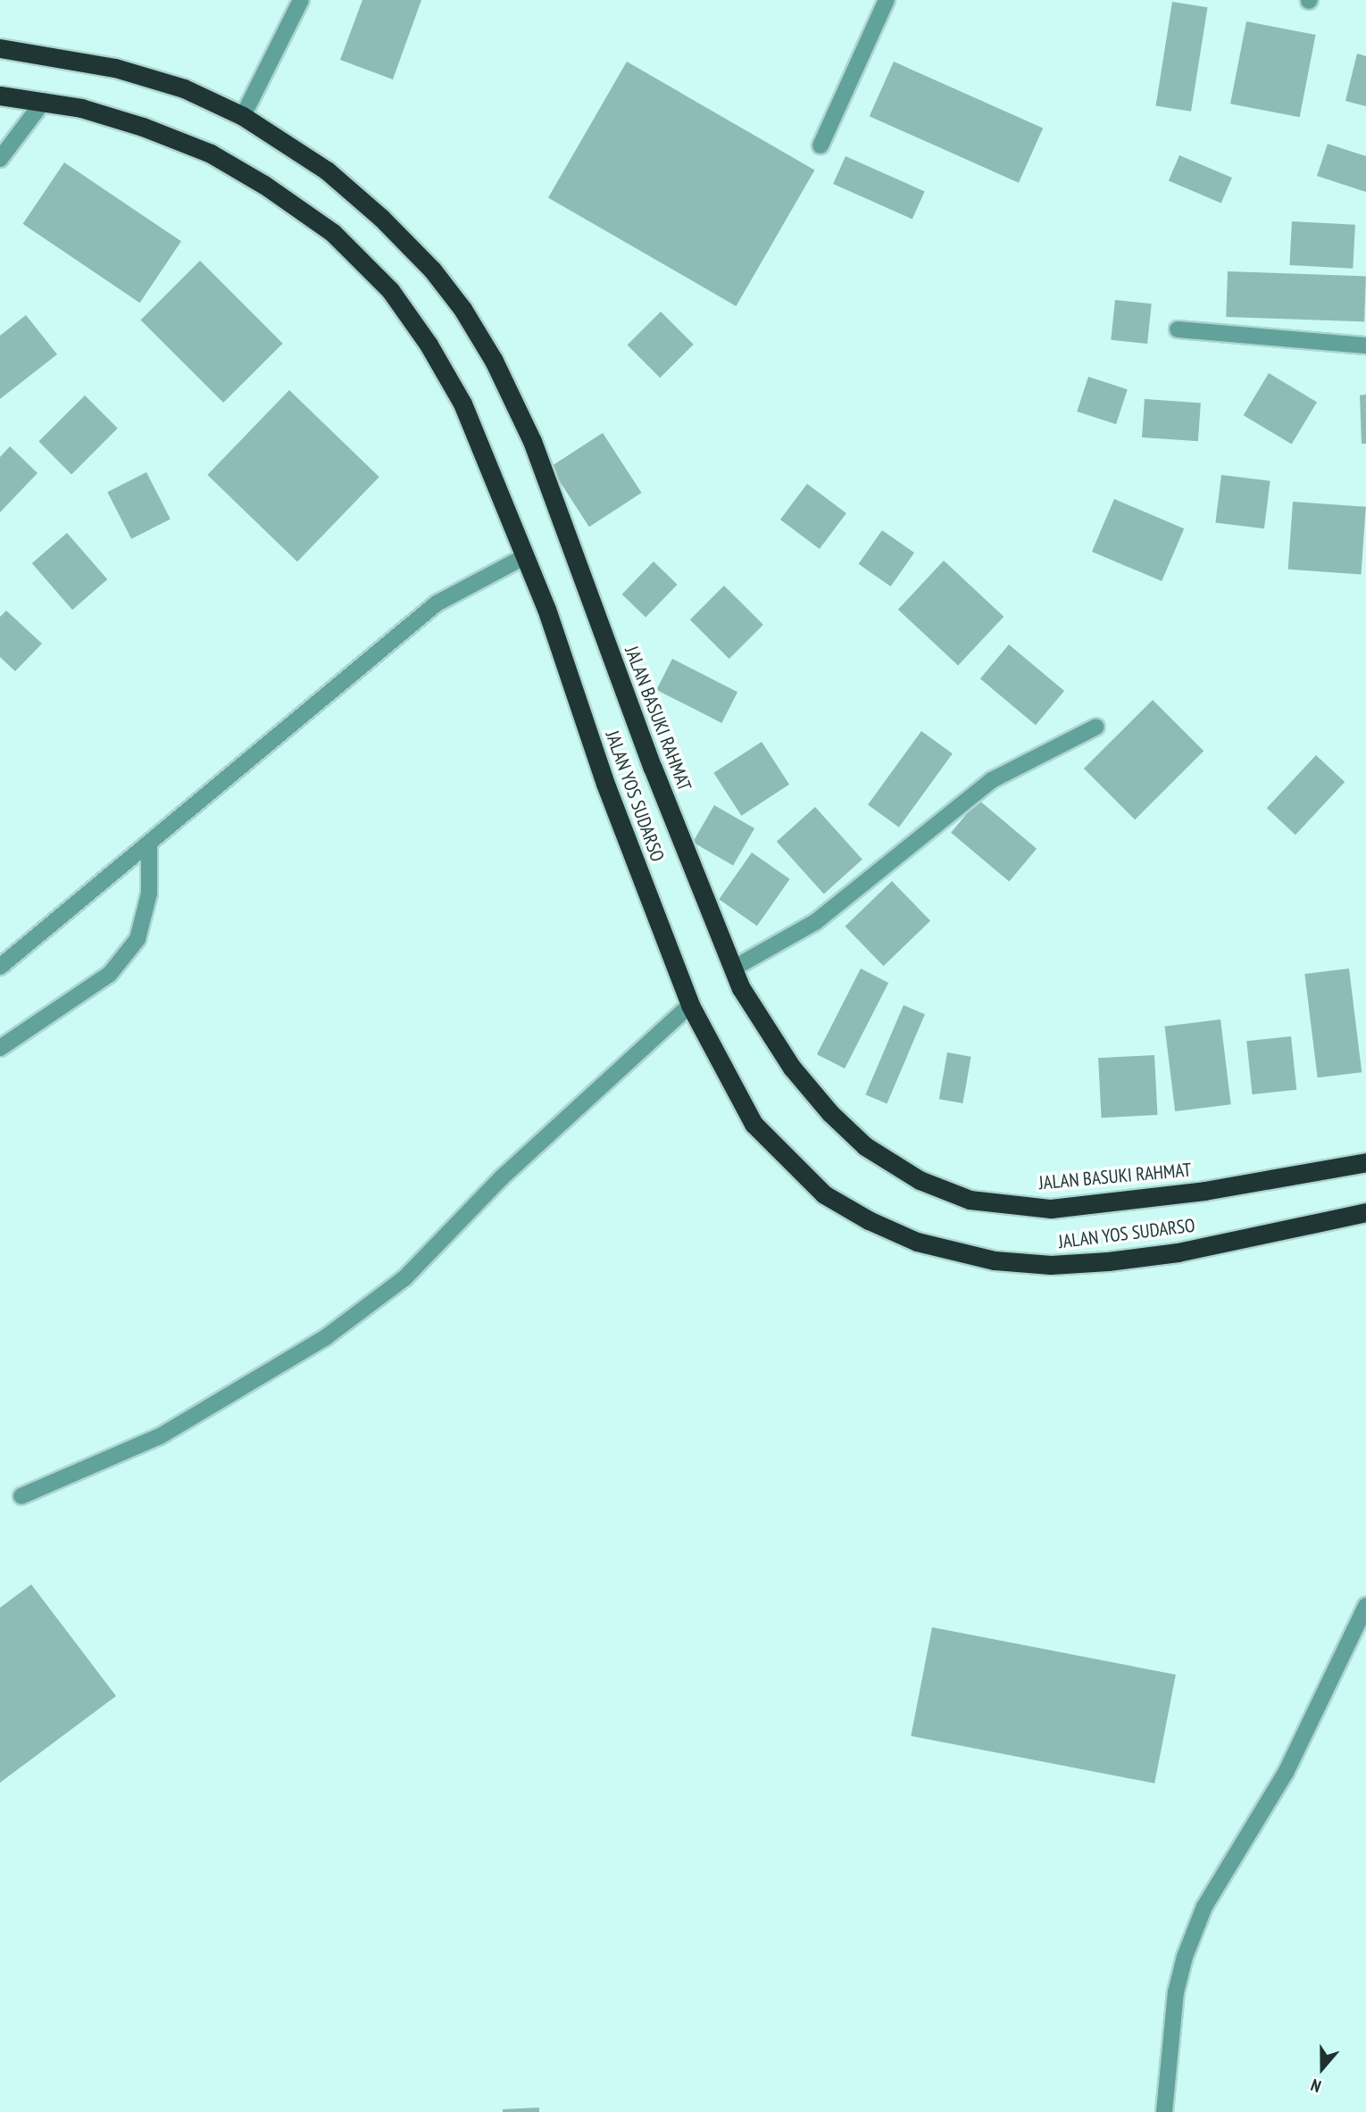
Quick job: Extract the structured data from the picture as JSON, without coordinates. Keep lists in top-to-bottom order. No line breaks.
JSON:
{"streets":{"highway":["JALAN BASUKI RAHMAT","JALAN YOS SUDARSO"]},"north":"bottom"}
